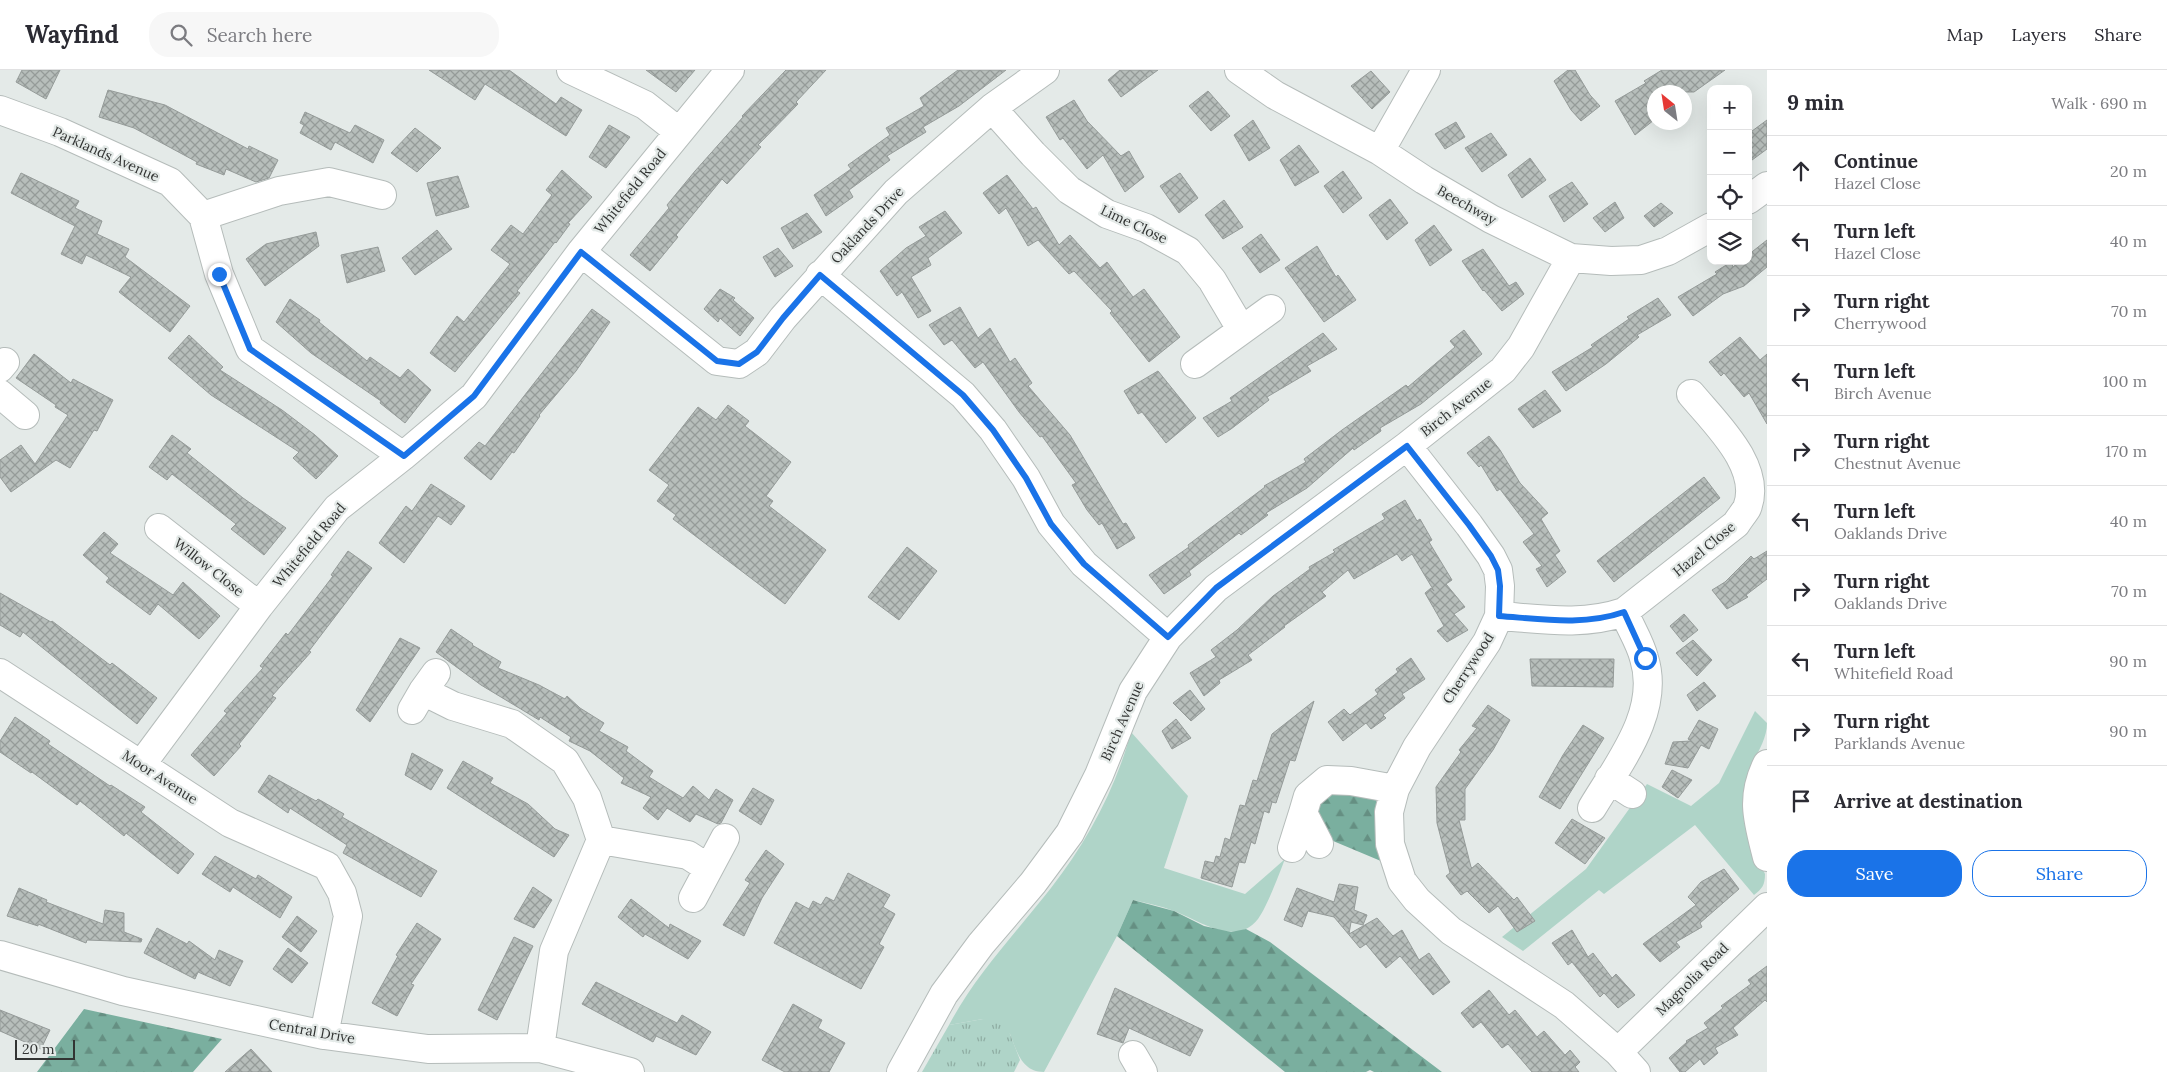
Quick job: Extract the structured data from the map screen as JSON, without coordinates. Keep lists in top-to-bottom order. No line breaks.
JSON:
{"streets":{"street":["Parklands Avenue","Whitefield Road","Beechway","Lime Close","Oaklands Drive","Birch Avenue","Hazel Close","Willow Close","Cherrywood","Moor Avenue","Magnolia Road","Central Drive"]},"crossings":[["Parklands Avenue","Whitefield Road"],["Whitefield Road","Oaklands Drive"],["Whitefield Road","Willow Close"],["Whitefield Road","Moor Avenue"],["Beechway","Birch Avenue"],["Lime Close","Oaklands Drive"],["Birch Avenue","Cherrywood"],["Hazel Close","Cherrywood"],["Cherrywood","Magnolia Road"],["Moor Avenue","Central Drive"]],"scale_bar":"20 m","north":"top left","page":{"header":"Wayfind","search":"Search here","nav":["Map","Layers","Share"],"heading":["9 min","Walk · 690 m"],"map_buttons":["+","−"],"list":[["Continue","Hazel Close","20 m"],["Turn left","Hazel Close","40 m"],["Turn right","Cherrywood","70 m"],["Turn left","Birch Avenue","100 m"],["Turn right","Chestnut Avenue","170 m"],["Turn left","Oaklands Drive","40 m"],["Turn right","Oaklands Drive","70 m"],["Turn left","Whitefield Road","90 m"],["Turn right","Parklands Avenue","90 m"],"Arrive at destination"],"buttons":["Save","Share"],"scale":"20 m"}}
